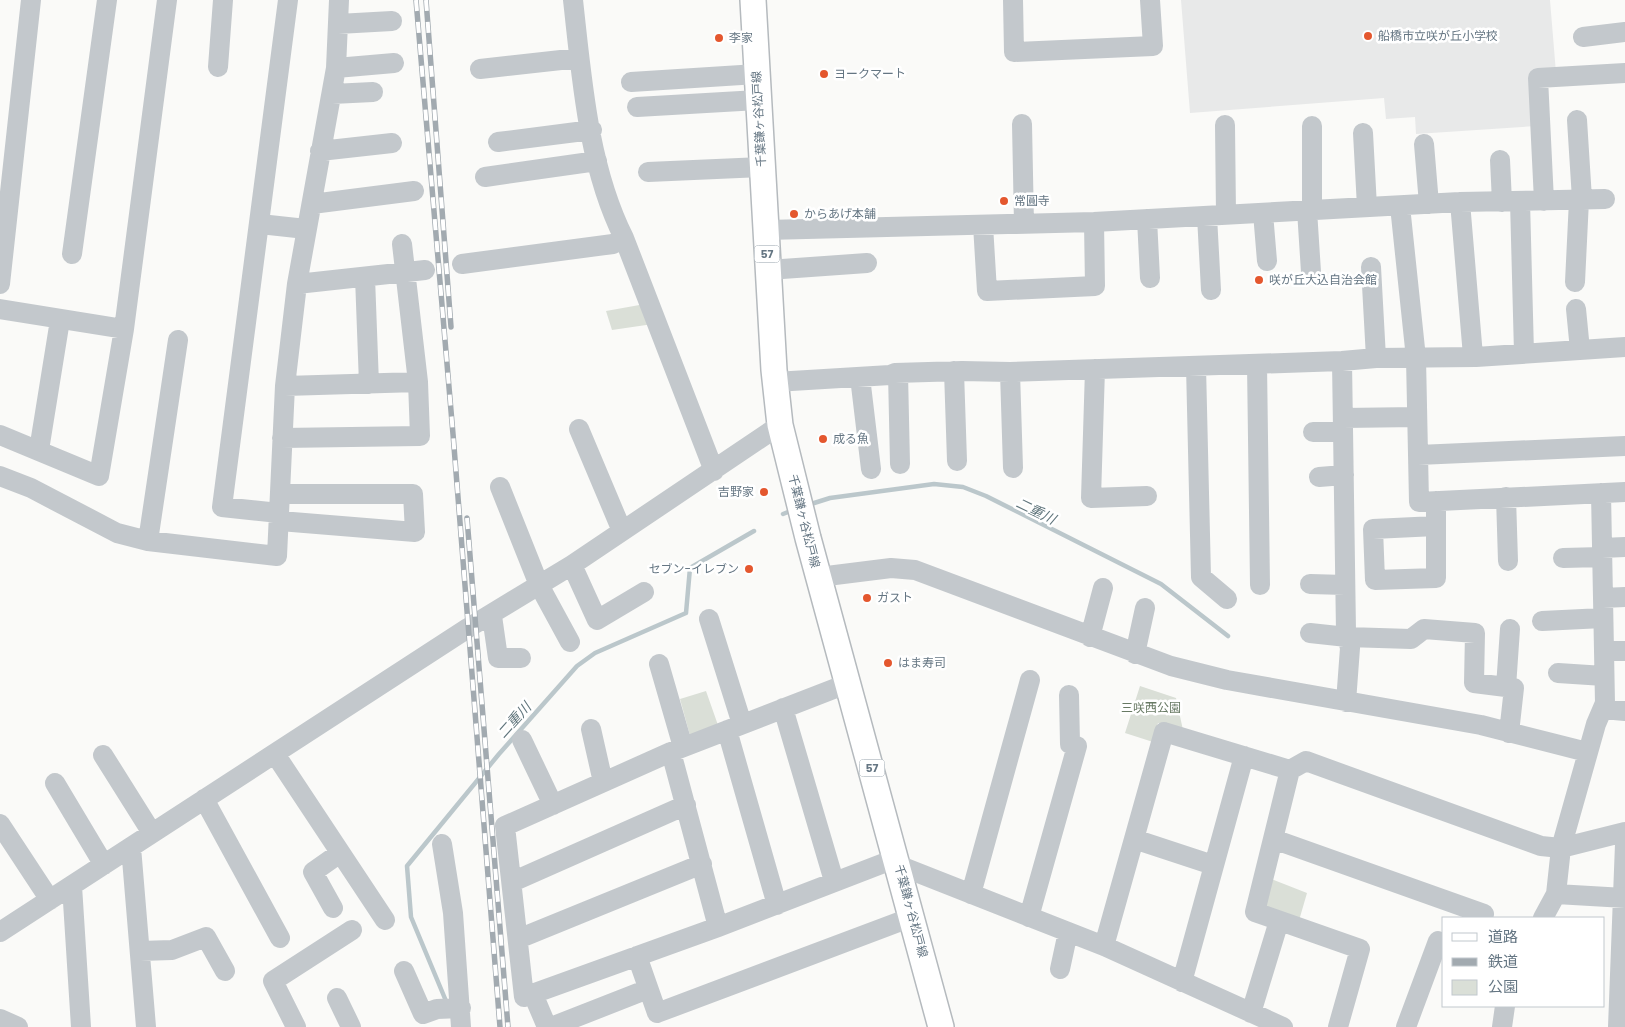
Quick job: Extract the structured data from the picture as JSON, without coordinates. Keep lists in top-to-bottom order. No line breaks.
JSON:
{"streets":{"main road":["千葉鎌ヶ谷松戸線","57"]},"water":["二重川"],"parks":["三咲西公園"],"places":["船橋市立咲が丘小学校","李家","ヨークマート","常圓寺","からあげ本舗","咲が丘大込自治会館","成る魚","吉野家","セブン-イレブン","ガスト","はま寿司"],"legend":["道路","鉄道","公園"]}
